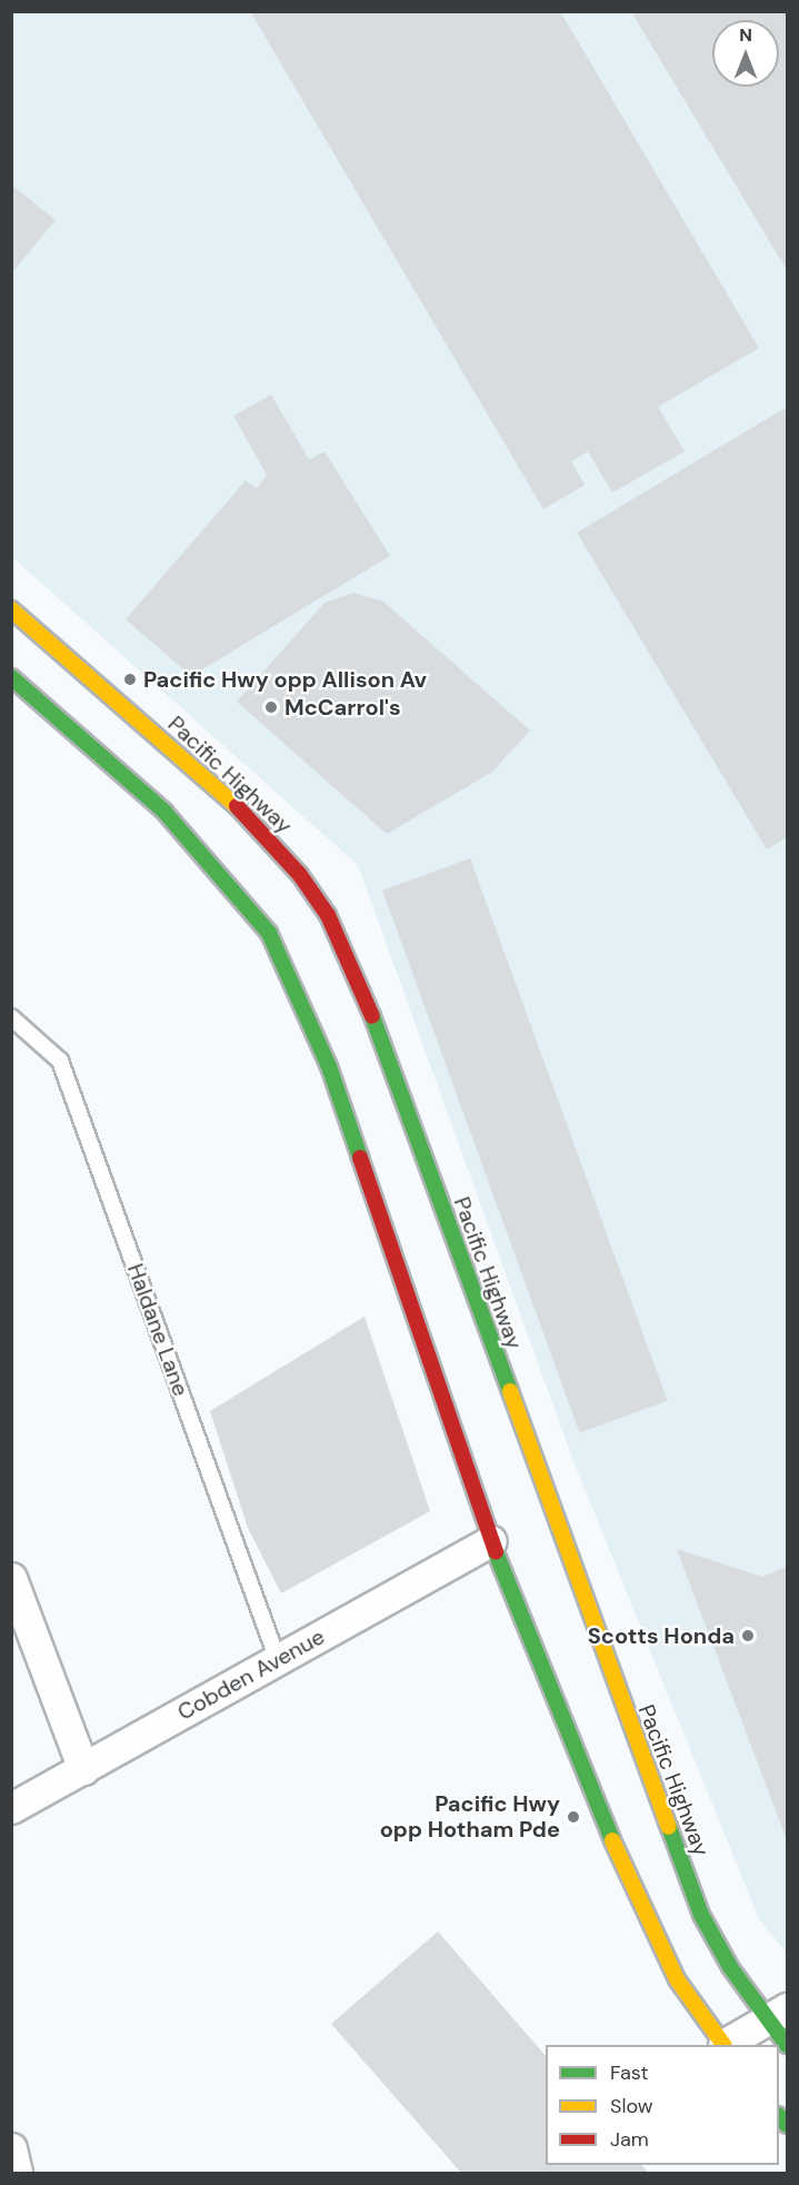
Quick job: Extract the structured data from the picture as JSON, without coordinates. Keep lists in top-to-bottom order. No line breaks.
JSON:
{"streets":{"main road":["Pacific Highway"],"street":["Cobden Avenue"],"lane":["Haldane Lane"]},"crossings":[["Haldane Lane","Cobden Avenue"]],"places":["Pacific Hwy opp Allison Av","McCarrol's","Scotts Honda","Pacific Hwy opp Hotham Pde"],"legend":["Fast","Slow","Jam"],"north":"top"}
